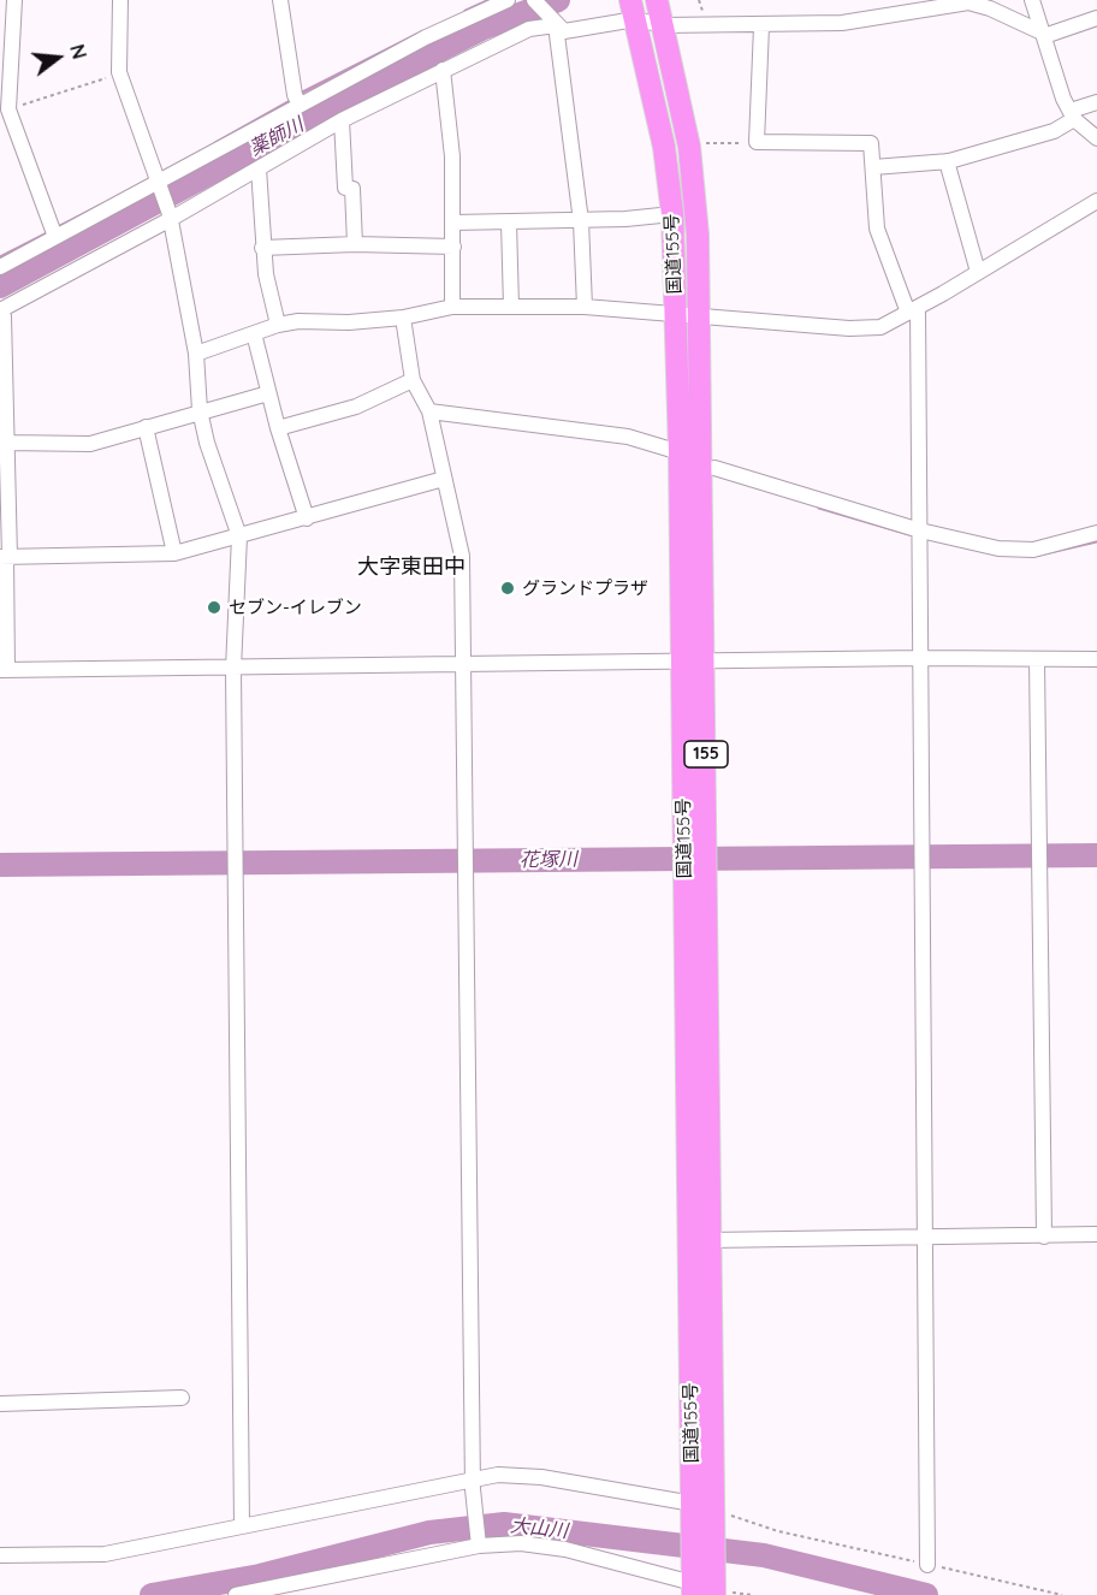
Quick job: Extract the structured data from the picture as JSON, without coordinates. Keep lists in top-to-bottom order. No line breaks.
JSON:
{"streets":{"highway":["国道155号","155"]},"districts":["大字東田中"],"water":["薬師川","花塚川","大山川"],"places":["グランドプラザ","セブン-イレブン"],"north":"right"}
